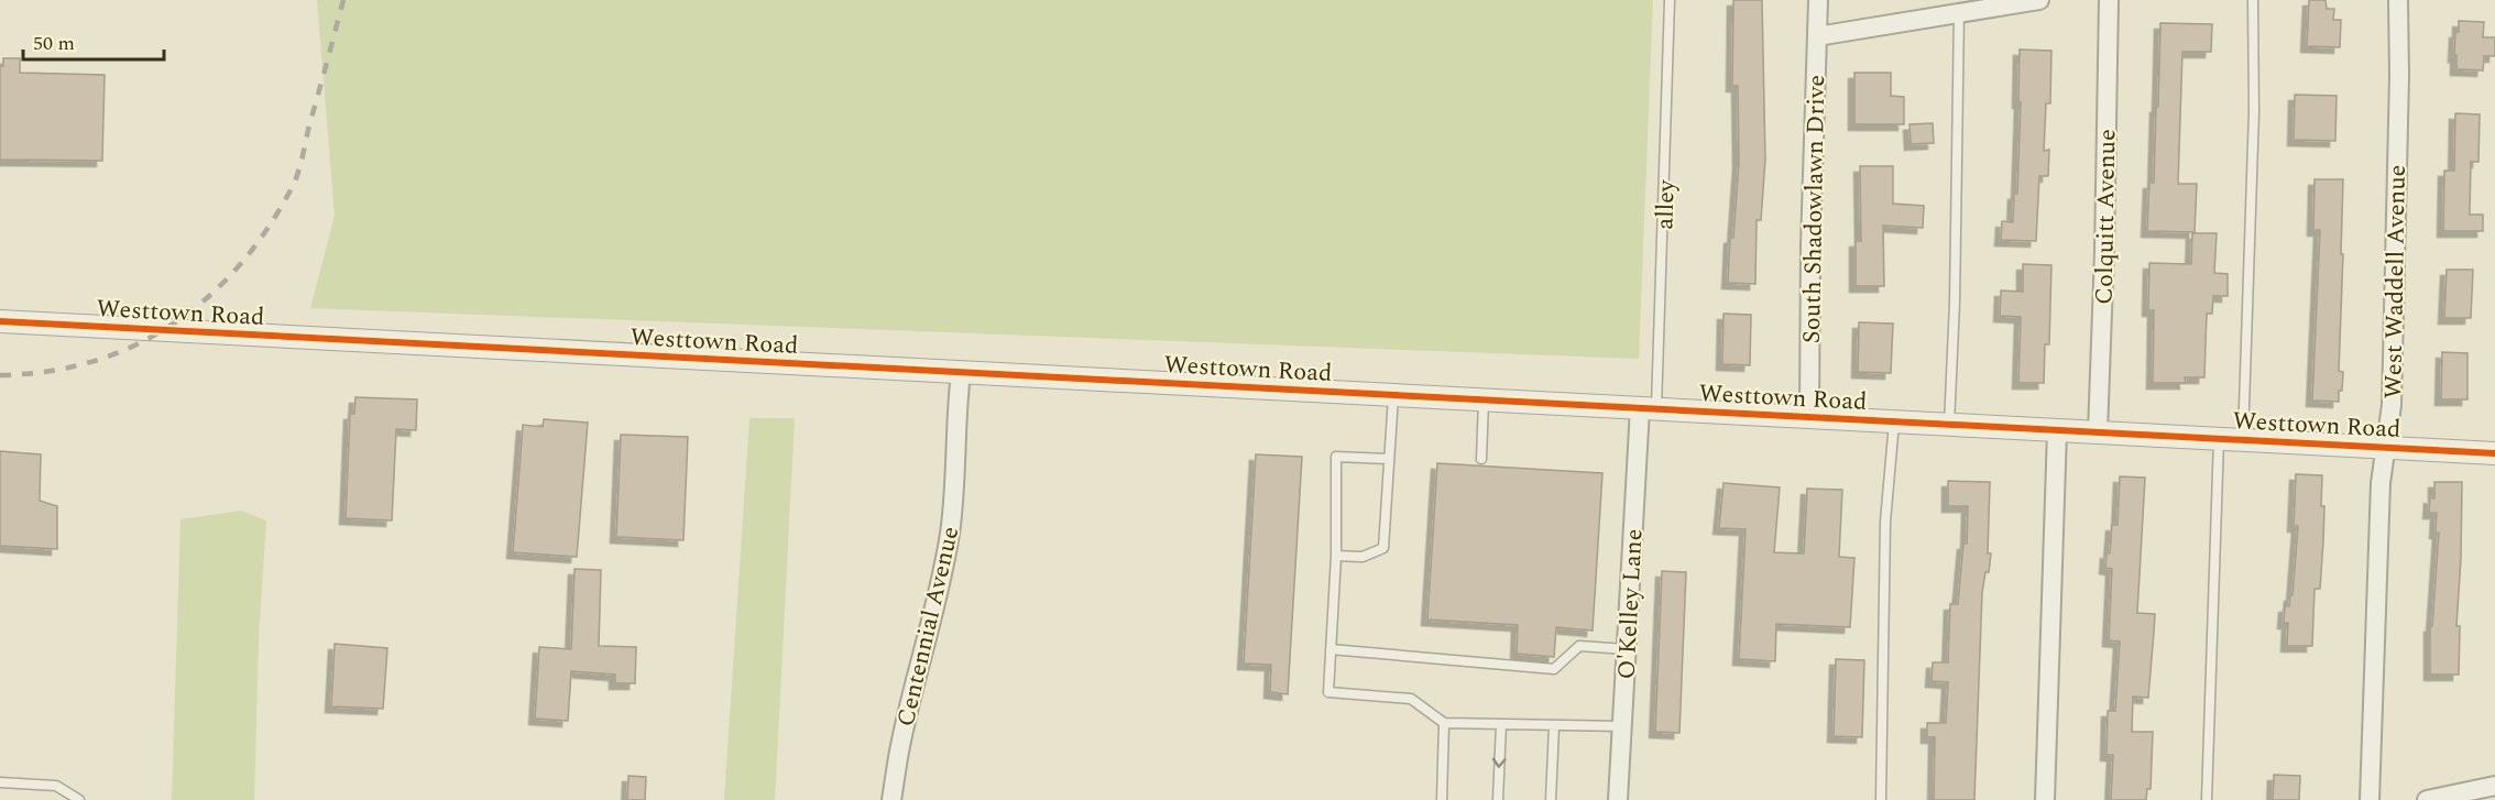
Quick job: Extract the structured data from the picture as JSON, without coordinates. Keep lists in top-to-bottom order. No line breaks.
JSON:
{"streets":{"street":["South Shadowlawn Drive","Colquitt Avenue","West Waddell Avenue","Westtown Road","O'Kelley Lane","Centennial Avenue"],"lane":["alley"]},"crossings":[["alley","Westtown Road"],["alley","O'Kelley Lane"],["South Shadowlawn Drive","Westtown Road"],["Colquitt Avenue","Westtown Road"],["West Waddell Avenue","Westtown Road"],["Westtown Road","O'Kelley Lane"],["Westtown Road","Centennial Avenue"]],"scale_bar":"50 m"}
